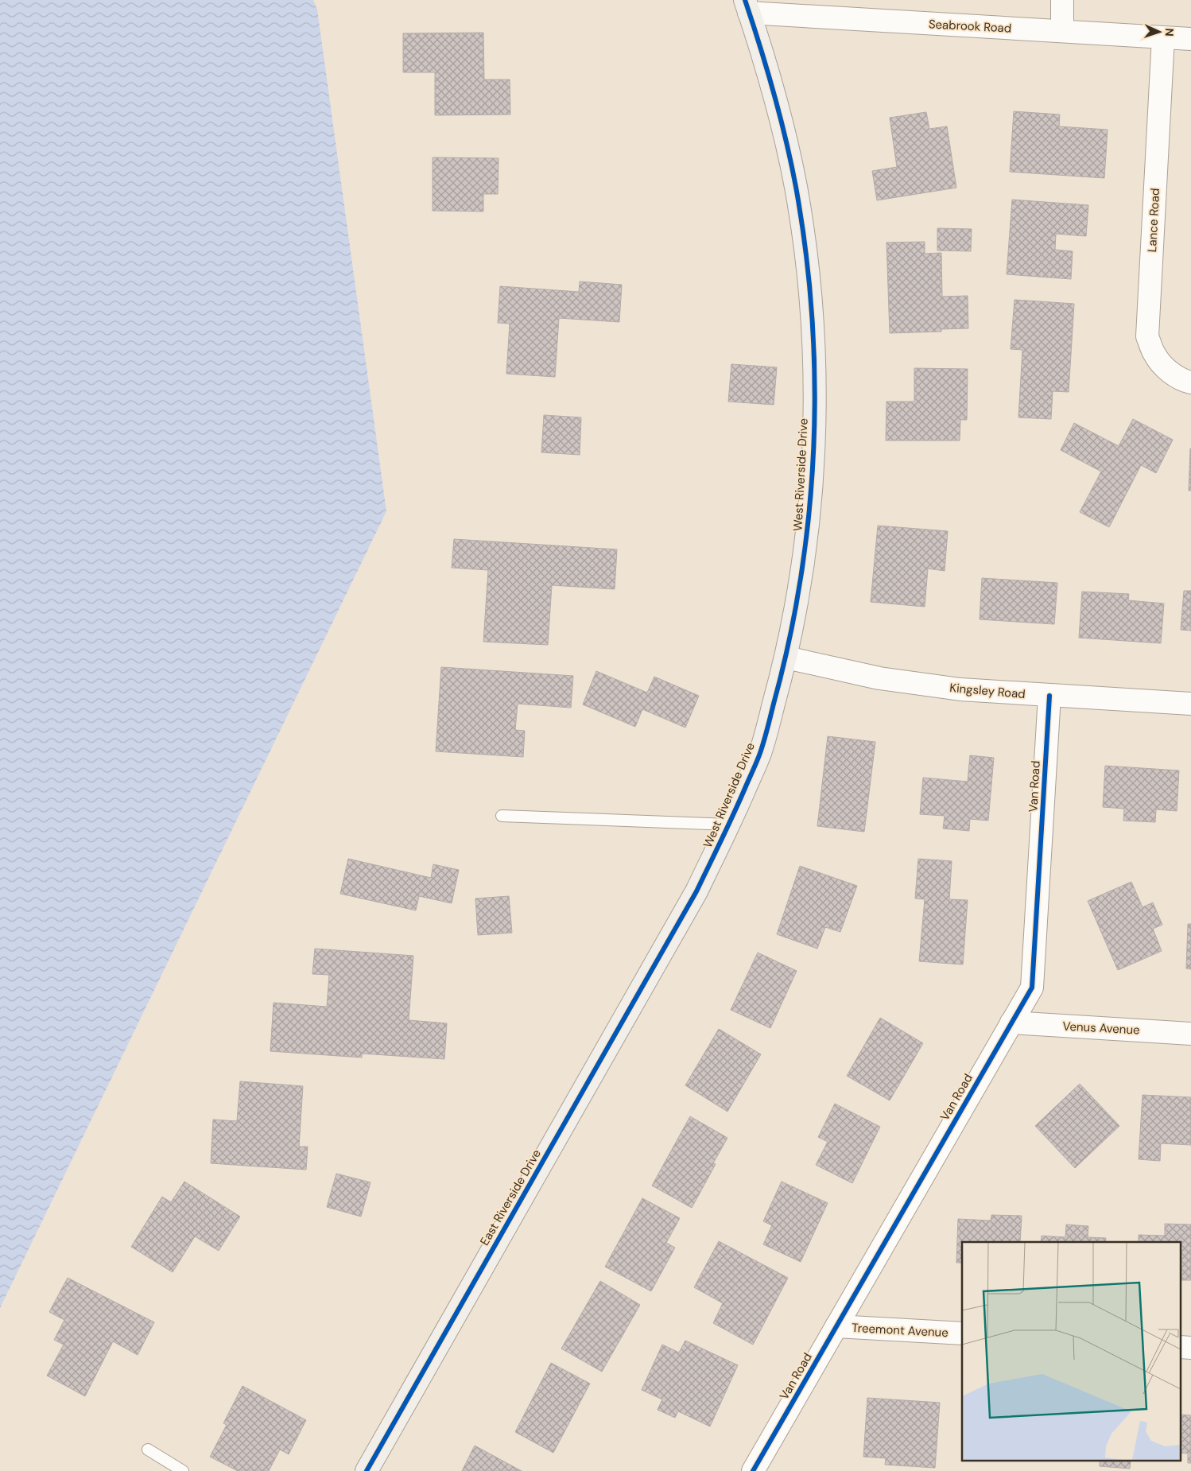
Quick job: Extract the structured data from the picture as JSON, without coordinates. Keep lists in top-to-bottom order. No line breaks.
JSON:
{"streets":{"street":["Seabrook Road","Lance Road","West Riverside Drive","Kingsley Road","Van Road","Venus Avenue","East Riverside Drive","Treemont Avenue"]},"crossings":[["Seabrook Road","Lance Road"],["Seabrook Road","West Riverside Drive"],["West Riverside Drive","Kingsley Road"],["West Riverside Drive","East Riverside Drive"],["Kingsley Road","Van Road"],["Van Road","Venus Avenue"],["Van Road","Treemont Avenue"]],"north":"right"}
